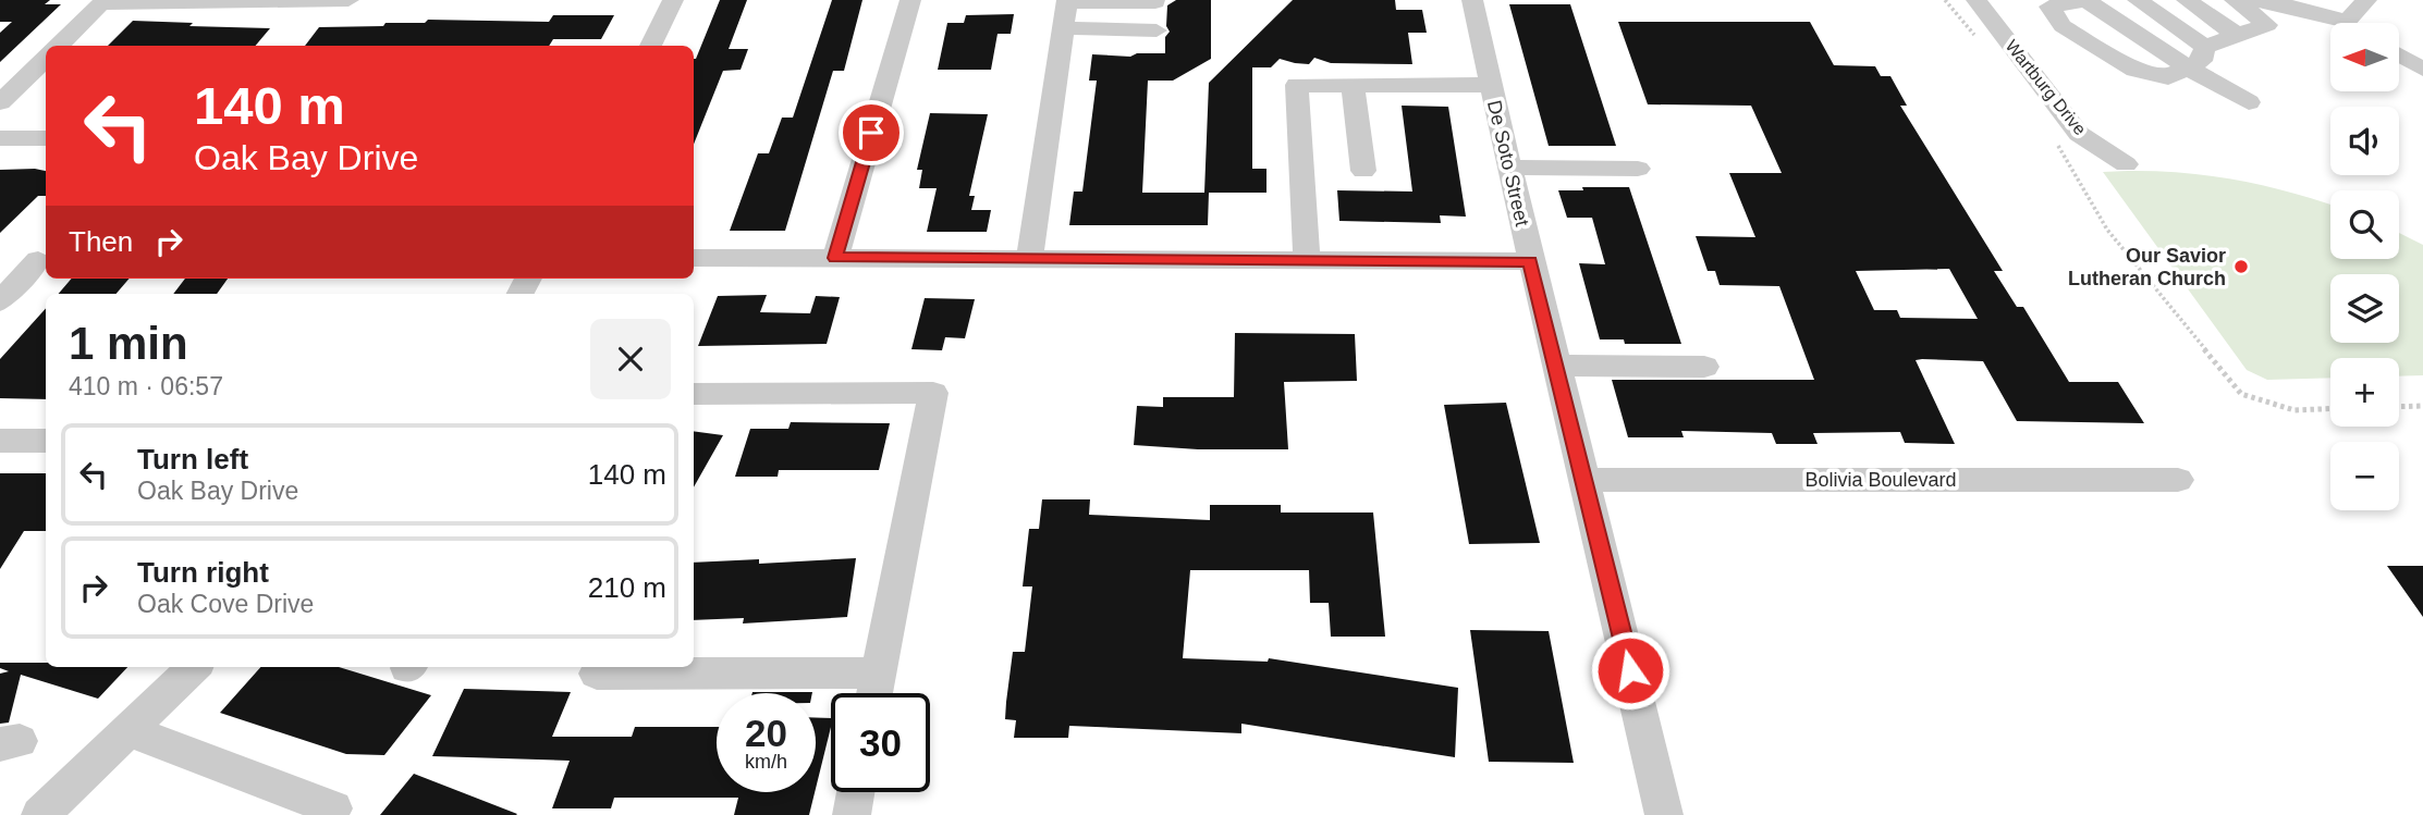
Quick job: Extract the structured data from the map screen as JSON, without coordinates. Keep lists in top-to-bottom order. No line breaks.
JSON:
{"streets":{"street":["Wartburg Drive","De Soto Street","Bolivia Boulevard"]},"crossings":[["De Soto Street","Bolivia Boulevard"]],"places":["Our Savior Lutheran Church"],"north":"left","page":{"map_buttons":["+","−"],"turn":["140 m","Oak Bay Drive"],"then":"Then","heading":["1 min","410 m · 06:57"],"list":[{"name":"Turn left","note":"Oak Bay Drive","value":"140 m"},{"name":"Turn right","note":"Oak Cove Drive","value":"210 m"}],"speed":"20 km/h","limit":"30"}}
